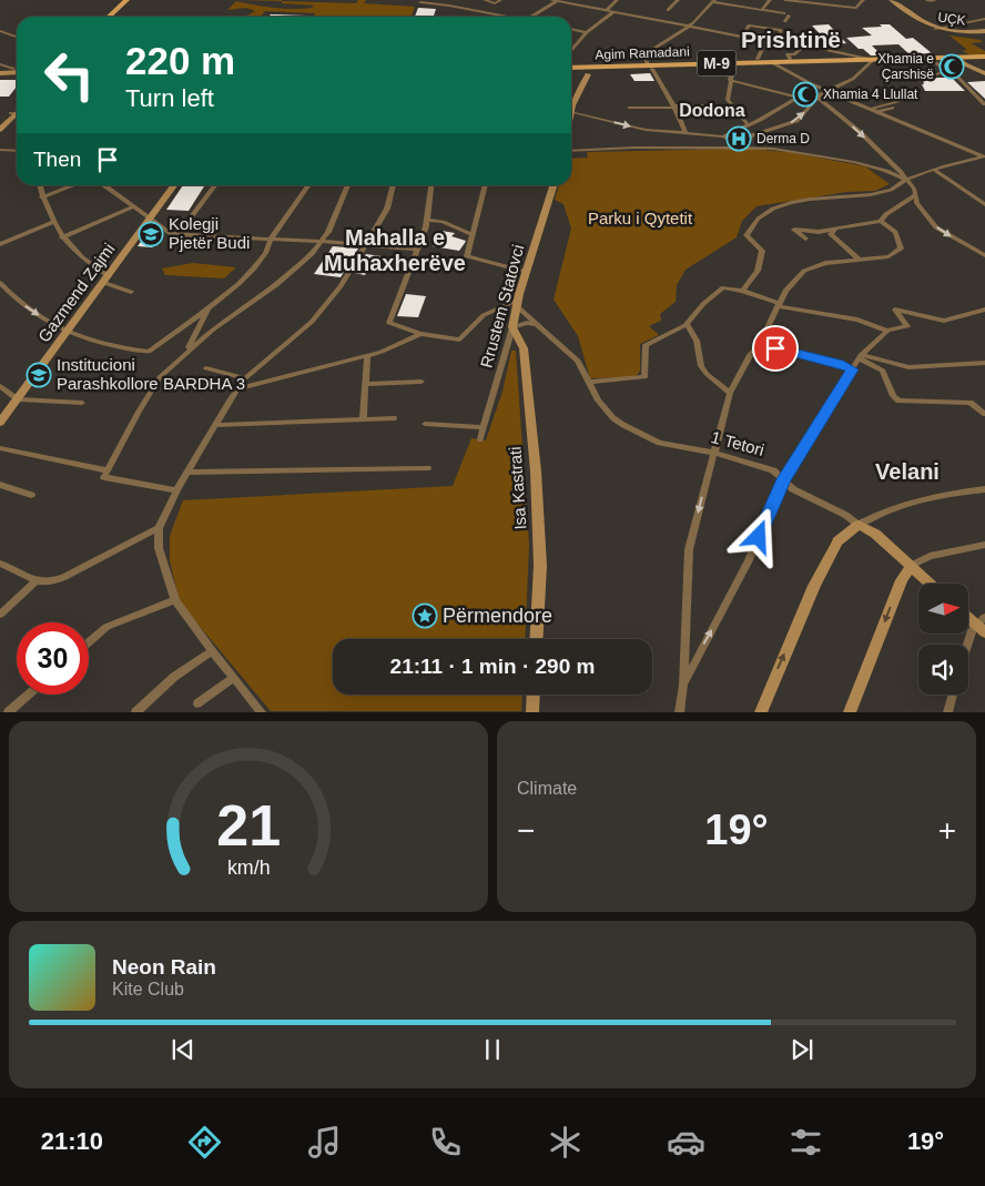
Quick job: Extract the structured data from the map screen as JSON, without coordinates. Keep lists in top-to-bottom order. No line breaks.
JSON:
{"streets":{"main road":["Agim Ramadani","M-9"],"street":["UÇK","Gazmend Zajmi","Rrustem Statovci","1 Tetori","Isa Kastrati"]},"crossings":[["Rrustem Statovci","1 Tetori"],["Rrustem Statovci","Isa Kastrati"]],"districts":["Prishtinë","Dodona","Mahalla e Muhaxherëve","Velani"],"parks":["Parku i Qytetit"],"places":{"mosque":["Xhamia e Çarshisë","Xhamia 4 Llullat"],"hospital":["Derma D"],"school or university":["Kolegji Pjetër Budi","Institucioni Parashkollore BARDHA 3"],"place":["Përmendore"]},"north":"right","page":{"turn":["220 m","Turn left"],"then":"Then","limit":"30","trip":"21:11 · 1 min · 290 m","tile":"Climate","heat":["−","19°","+"],"song":["Neon Rain","Kite Club"],"tabs":["21:10","19°"],"gauge":["21","km/h"]}}
